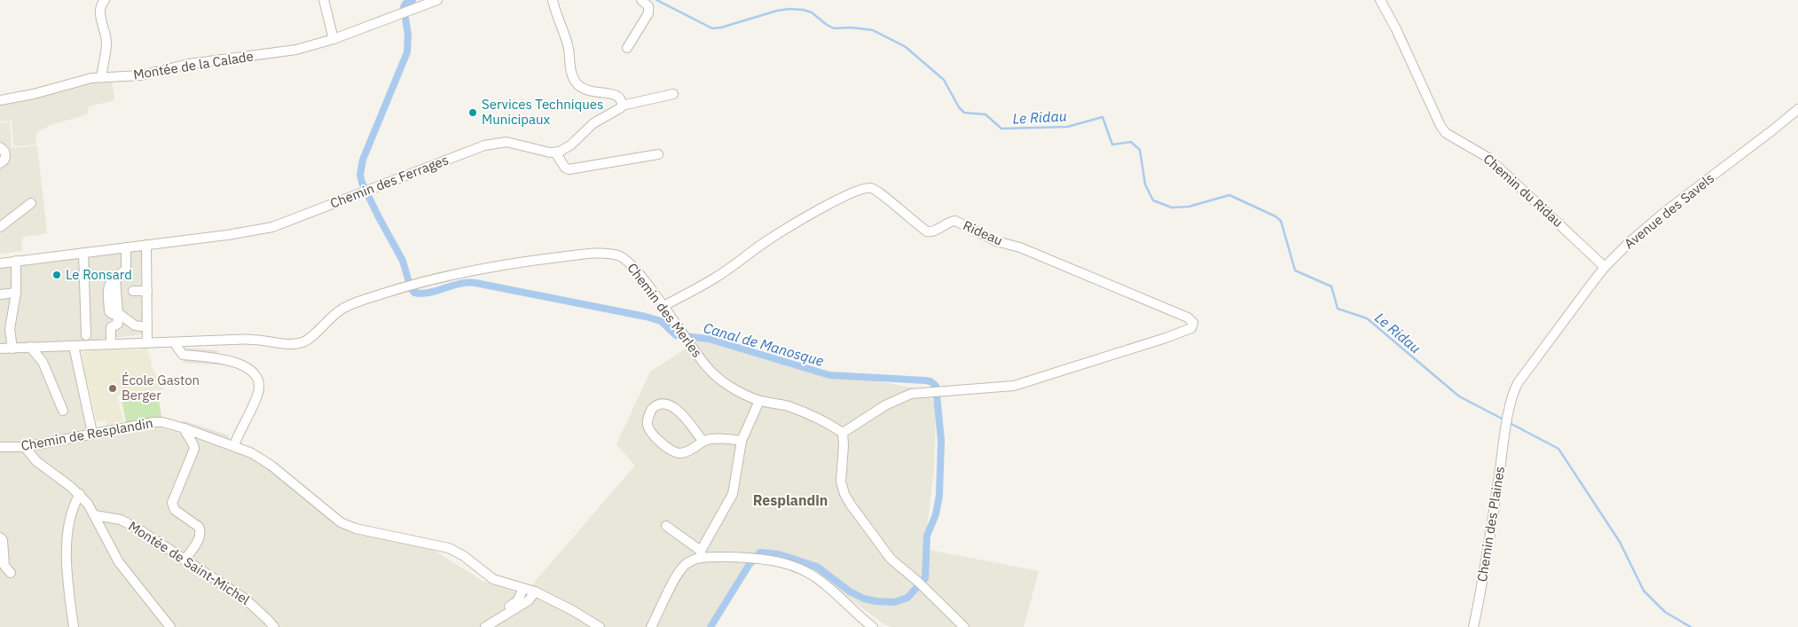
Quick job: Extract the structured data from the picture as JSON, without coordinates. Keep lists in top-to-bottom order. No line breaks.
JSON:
{"streets":{"street":["Montée de la Calade","Chemin des Ferrages","Chemin du Ridau","Avenue des Savels","Rideau","Chemin des Merles","Chemin de Resplandin","Chemin des Plaines","Montée de Saint-Michel"]},"crossings":[["Chemin du Ridau","Avenue des Savels"],["Avenue des Savels","Chemin des Plaines"],["Rideau","Chemin des Merles"]],"districts":["Resplandin"],"water":["Le Ridau","Canal de Manosque"],"places":["Services Techniques Municipaux","Le Ronsard","École Gaston Berger"]}
